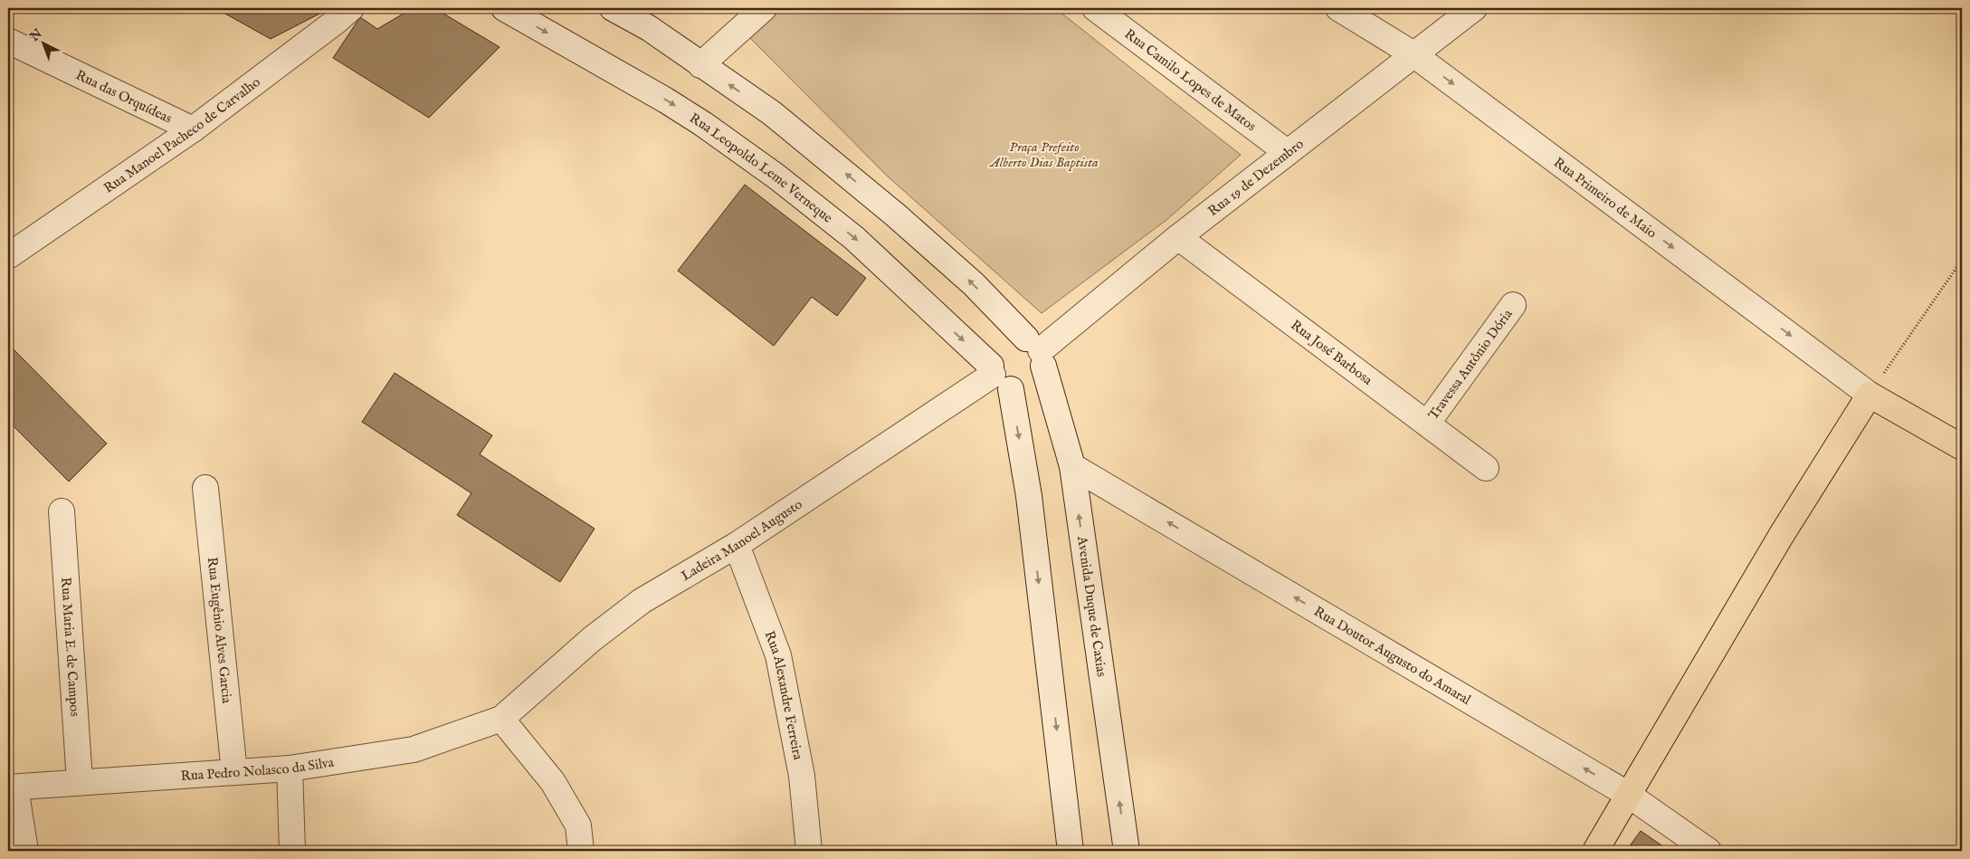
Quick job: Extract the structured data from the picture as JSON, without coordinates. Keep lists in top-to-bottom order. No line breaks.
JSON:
{"streets":{"street":["Rua Camilo Lopes de Matos","Rua das Orquídeas","Rua Manoel Pacheco de Carvalho","Rua Leopoldo Leme Verneque","Rua 19 de Dezembro","Rua Primeiro de Maio","Rua José Barbosa","Travessa Antônio Dória","Ladeira Manoel Augusto","Avenida Duque de Caxias","Rua Eugênio Alves Garcia","Rua Maria E. de Campos","Rua Doutor Augusto do Amaral","Rua Alexandre Ferreira","Rua Pedro Nolasco da Silva"]},"crossings":[["Rua Camilo Lopes de Matos","Rua 19 de Dezembro"],["Rua das Orquídeas","Rua Manoel Pacheco de Carvalho"],["Rua Leopoldo Leme Verneque","Rua 19 de Dezembro"],["Rua Leopoldo Leme Verneque","Ladeira Manoel Augusto"],["Rua Leopoldo Leme Verneque","Avenida Duque de Caxias"],["Rua 19 de Dezembro","Rua Primeiro de Maio"],["Rua 19 de Dezembro","Rua José Barbosa"],["Rua 19 de Dezembro","Ladeira Manoel Augusto"],["Rua 19 de Dezembro","Avenida Duque de Caxias"],["Rua José Barbosa","Travessa Antônio Dória"],["Ladeira Manoel Augusto","Avenida Duque de Caxias"],["Ladeira Manoel Augusto","Rua Alexandre Ferreira"],["Ladeira Manoel Augusto","Rua Pedro Nolasco da Silva"],["Avenida Duque de Caxias","Rua Doutor Augusto do Amaral"],["Rua Eugênio Alves Garcia","Rua Pedro Nolasco da Silva"],["Rua Maria E. de Campos","Rua Pedro Nolasco da Silva"]],"one_way":["Rua Primeiro de Maio","Rua Doutor Augusto do Amaral"],"parks":["Praça Prefeito Alberto Dias Baptista"],"north":"top left"}
